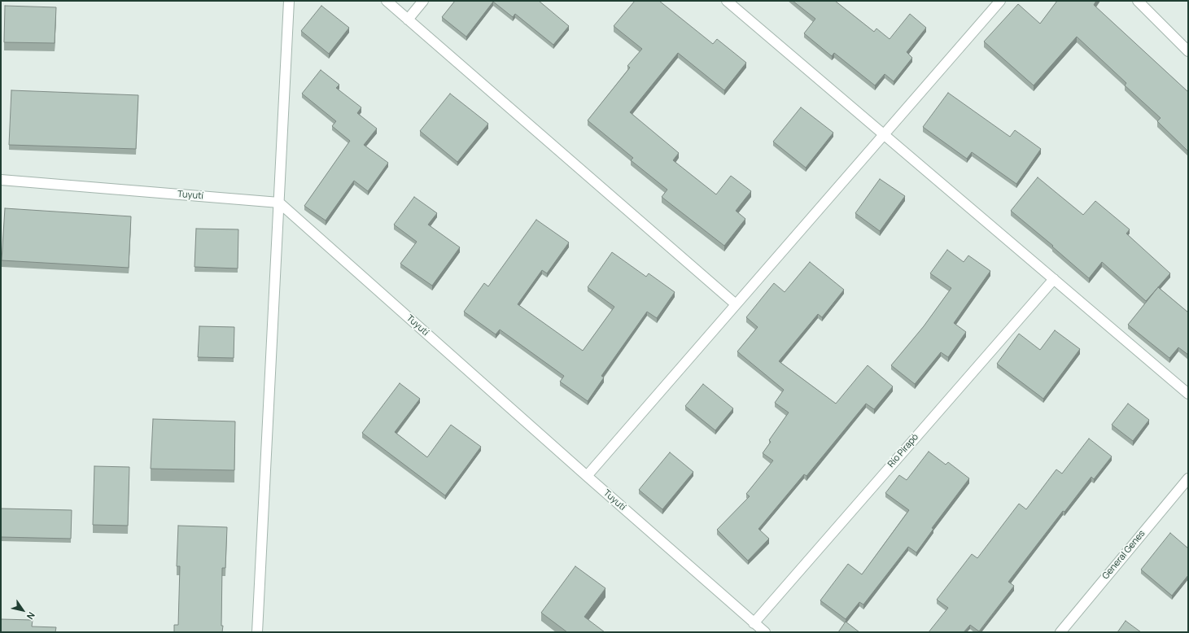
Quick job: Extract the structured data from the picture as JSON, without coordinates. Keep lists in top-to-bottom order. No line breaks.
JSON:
{"streets":{"street":["Tuyutí","Río Pirapó","General Genes"]},"crossings":[["Tuyutí","Río Pirapó"]],"north":"bottom right"}
